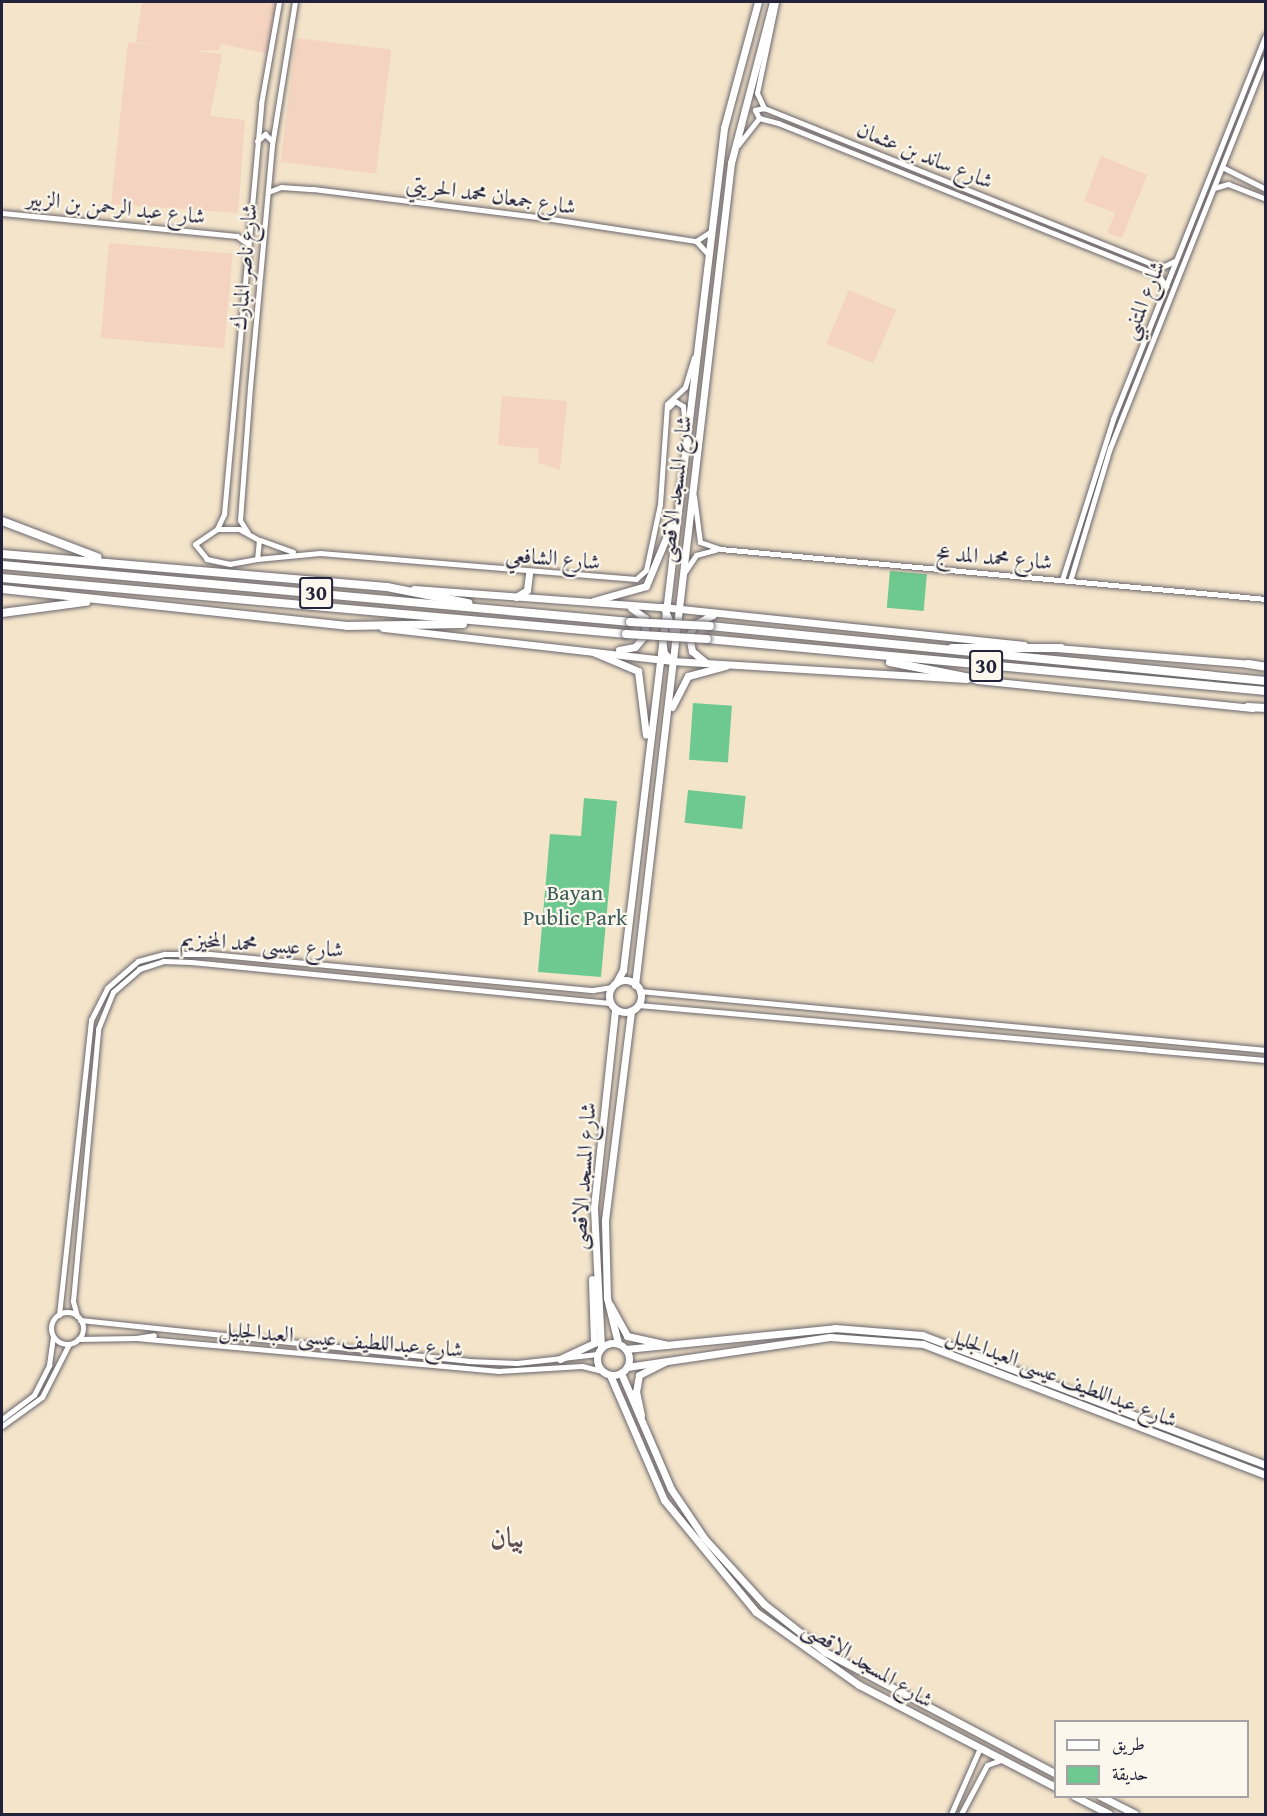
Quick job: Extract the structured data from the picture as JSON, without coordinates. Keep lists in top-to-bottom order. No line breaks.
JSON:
{"streets":{"highway":["30"],"main road":["شارع المسجد الاقصى","شارع عبداللطيف عيسى العبدالجليل"],"street":["شارع ساند بن عثمان","شارع جمعان محمد الحريتي","شارع عبد الرحمن بن الزبير","شارع ناصر المبارك","شارع المتنبي","شارع محمد المد عج","شارع الشافعي","شارع عيسى محمد المخيزيم"]},"crossings":[["شارع ساند بن عثمان","شارع المتنبي"],["شارع عبد الرحمن بن الزبير","شارع ناصر المبارك"],["شارع ناصر المبارك","شارع الشافعي"],["شارع المتنبي","شارع محمد المد عج"],["شارع المسجد الاقصى","شارع محمد المد عج"],["شارع المسجد الاقصى","شارع الشافعي"],["شارع المسجد الاقصى","شارع عيسى محمد المخيزيم"],["شارع المسجد الاقصى","شارع عبداللطيف عيسى العبدالجليل"],["شارع عيسى محمد المخيزيم","شارع عبداللطيف عيسى العبدالجليل"]],"districts":["بيان"],"parks":["Bayan Public Park"],"legend":["طريق","حديقة"]}
